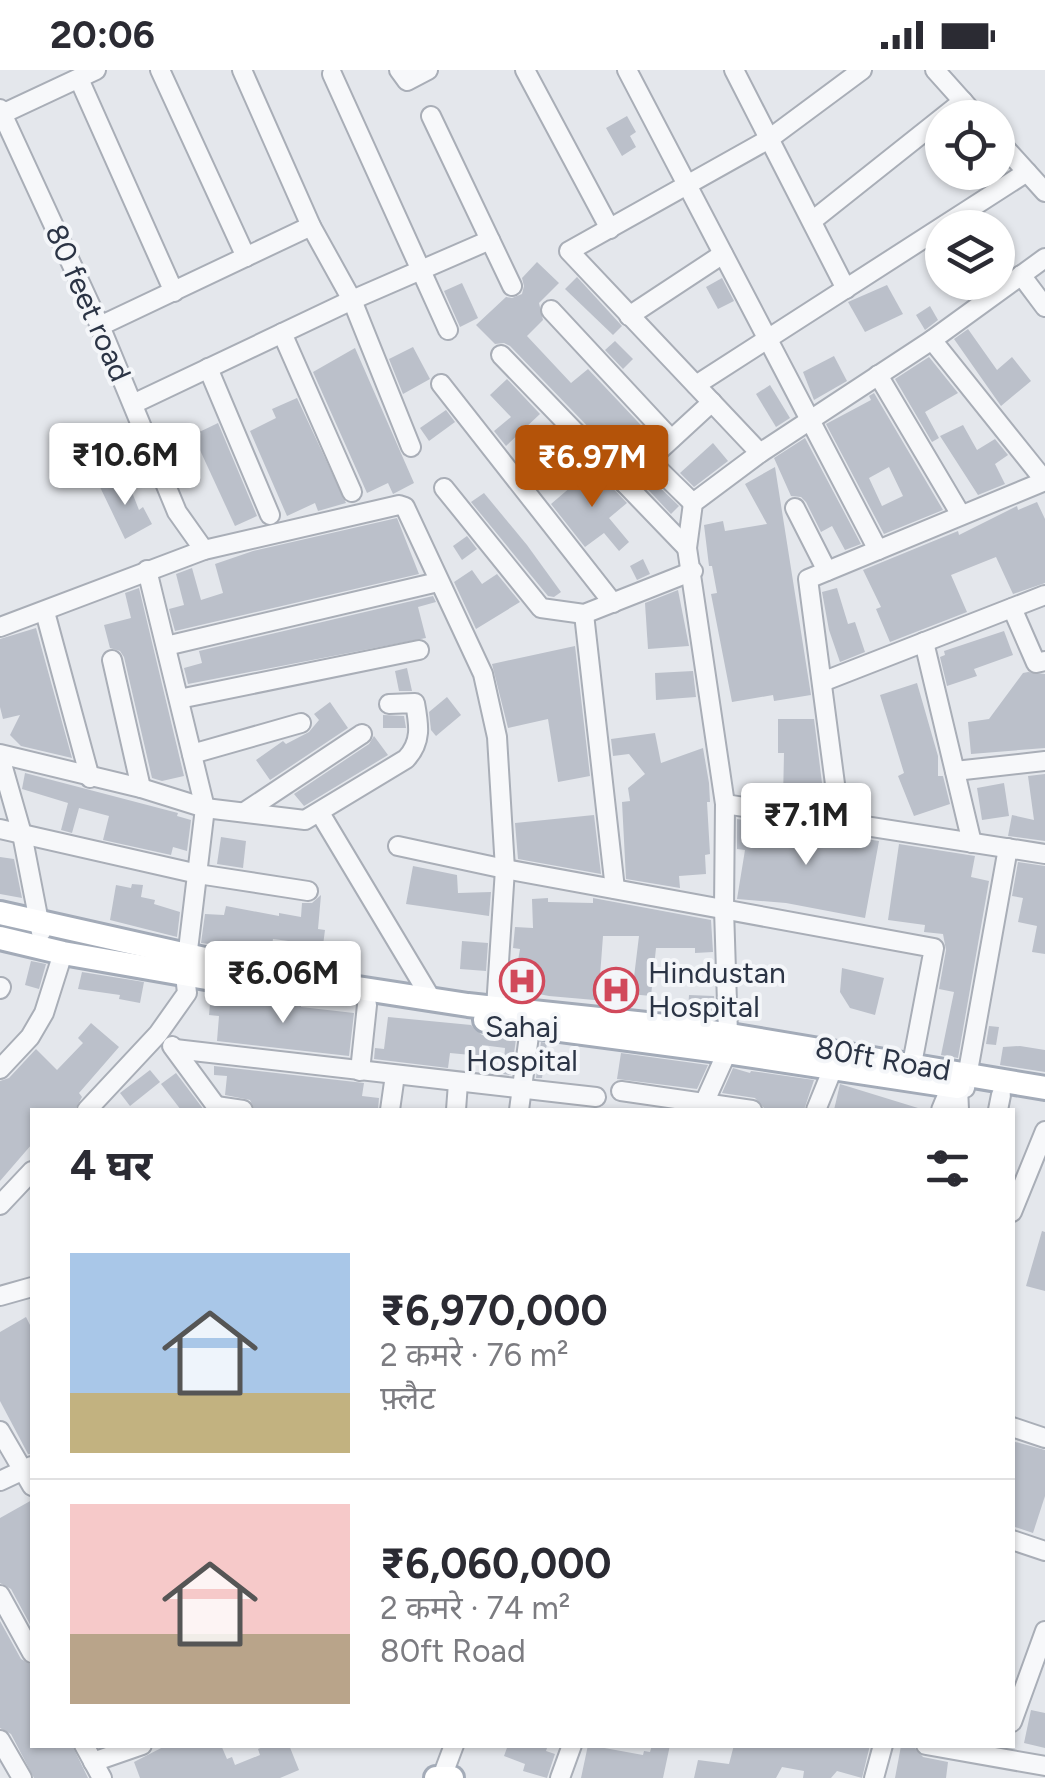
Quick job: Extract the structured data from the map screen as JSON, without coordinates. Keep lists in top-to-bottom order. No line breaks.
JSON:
{"streets":{"main road":["80ft Road"],"street":["80 feet road"]},"places":{"hospital":["Sahaj Hospital","Hindustan Hospital"]},"page":{"status":"20:06","price":["₹10.6M","₹6.97M","₹7.1M","₹6.06M"],"heading":"4 घर","list":[{"name":"₹6,970,000","note":"2 कमरे · 76 m² · फ़्लैट"},{"name":"₹6,060,000","note":"2 कमरे · 74 m² · 80ft Road"}]}}
